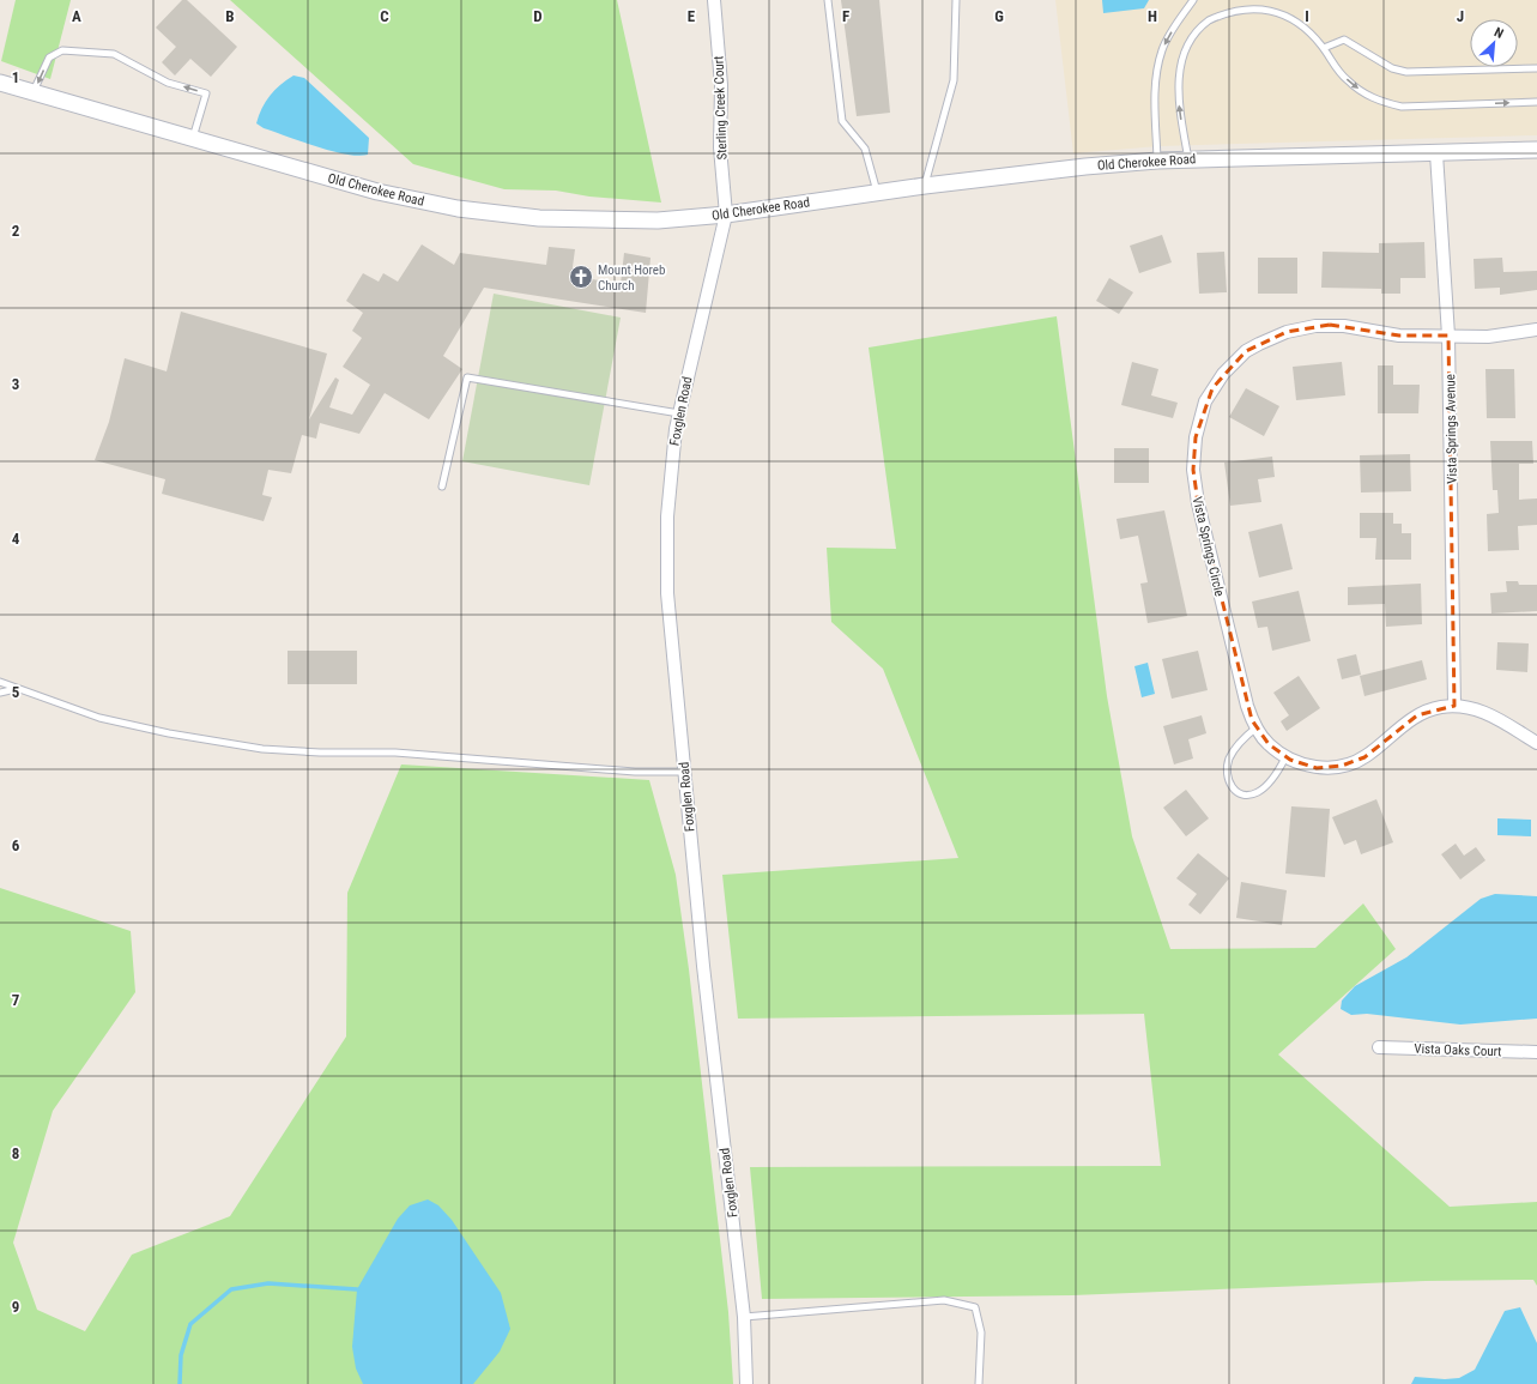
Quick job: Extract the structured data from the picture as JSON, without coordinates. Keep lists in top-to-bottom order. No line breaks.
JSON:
{"streets":{"street":["Sterling Creek Court","Old Cherokee Road","Foxglen Road","Vista Springs Avenue","Vista Springs Circle","Vista Oaks Court"]},"crossings":[["Sterling Creek Court","Old Cherokee Road"],["Sterling Creek Court","Foxglen Road"],["Old Cherokee Road","Foxglen Road"],["Old Cherokee Road","Vista Springs Avenue"],["Vista Springs Avenue","Vista Springs Circle"]],"places":{"church":["Mount Horeb Church"]},"north":"top right","grid":{"columns":["A","B","C","D","E","F","G","H","I","J"],"rows":["1","2","3","4","5","6","7","8","9"]}}
